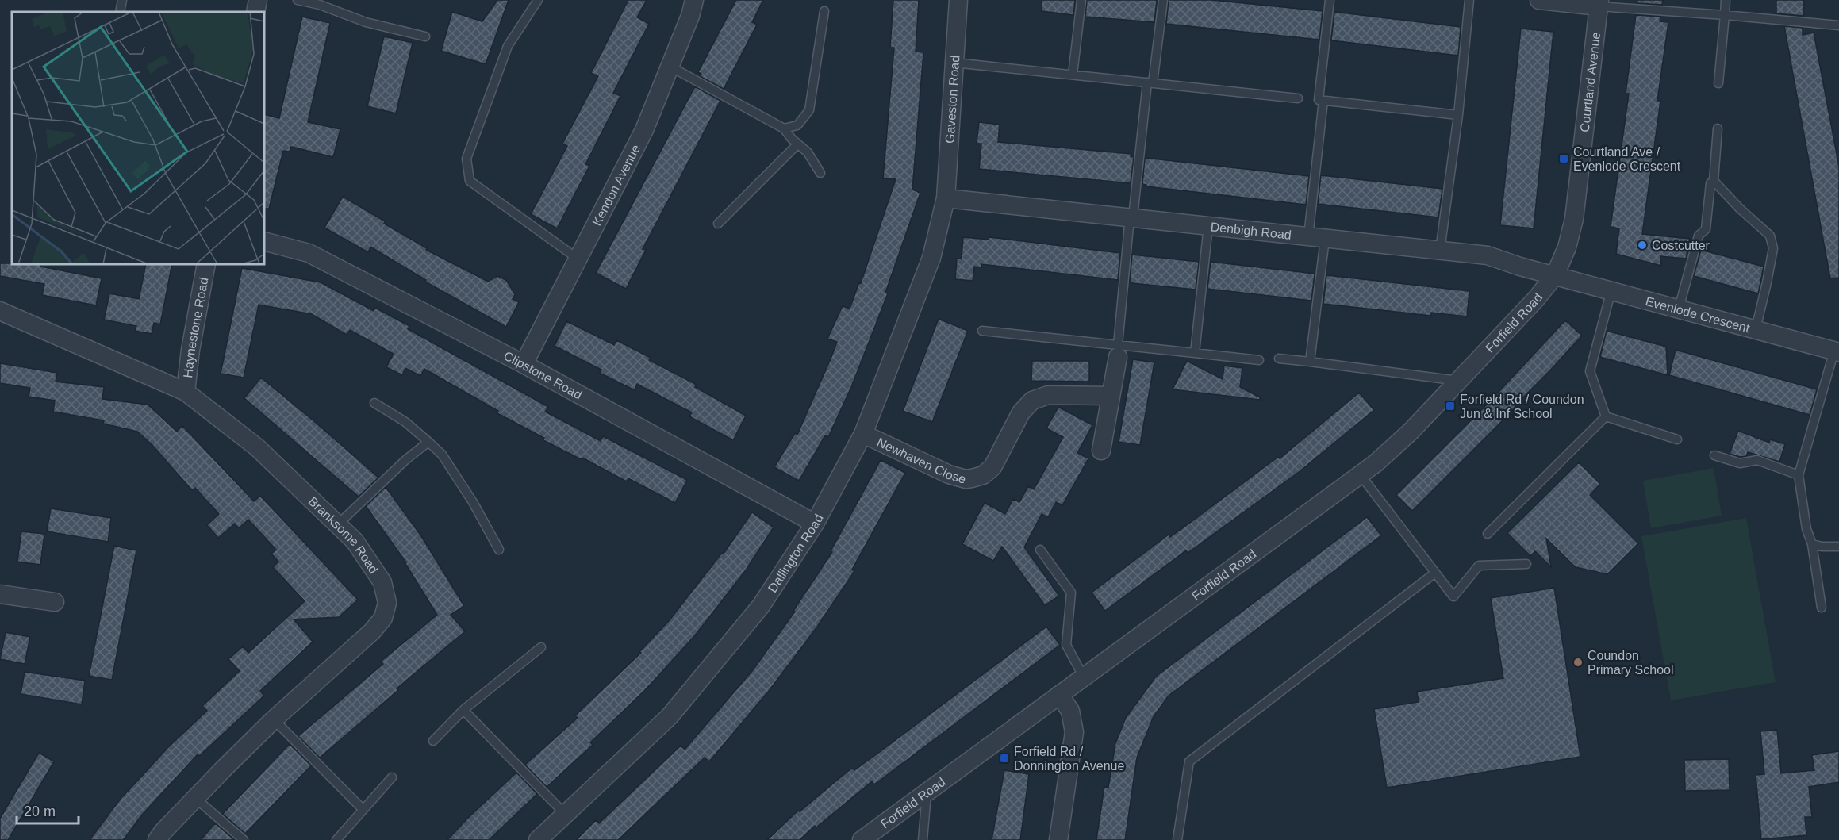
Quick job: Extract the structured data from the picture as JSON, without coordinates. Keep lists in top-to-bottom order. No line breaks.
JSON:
{"streets":{"street":["Courtland Avenue","Gaveston Road","Kendon Avenue","Denbigh Road","Evenlode Crescent","Forfield Road","Haynestone Road","Clipstone Road","Newhaven Close","Branksome Road","Dallington Road"]},"crossings":[["Courtland Avenue","Denbigh Road"],["Courtland Avenue","Evenlode Crescent"],["Courtland Avenue","Forfield Road"],["Gaveston Road","Denbigh Road"],["Gaveston Road","Dallington Road"],["Kendon Avenue","Clipstone Road"],["Denbigh Road","Evenlode Crescent"],["Denbigh Road","Forfield Road"],["Denbigh Road","Dallington Road"],["Evenlode Crescent","Forfield Road"],["Haynestone Road","Branksome Road"],["Clipstone Road","Dallington Road"],["Newhaven Close","Dallington Road"]],"places":{"transit":["Courtland Ave / Evenlode Crescent","Forfield Rd / Coundon Jun & Inf School","Forfield Rd / Donnington Avenue"],"other":["Costcutter","Coundon Primary School"]},"scale_bar":"20 m"}
